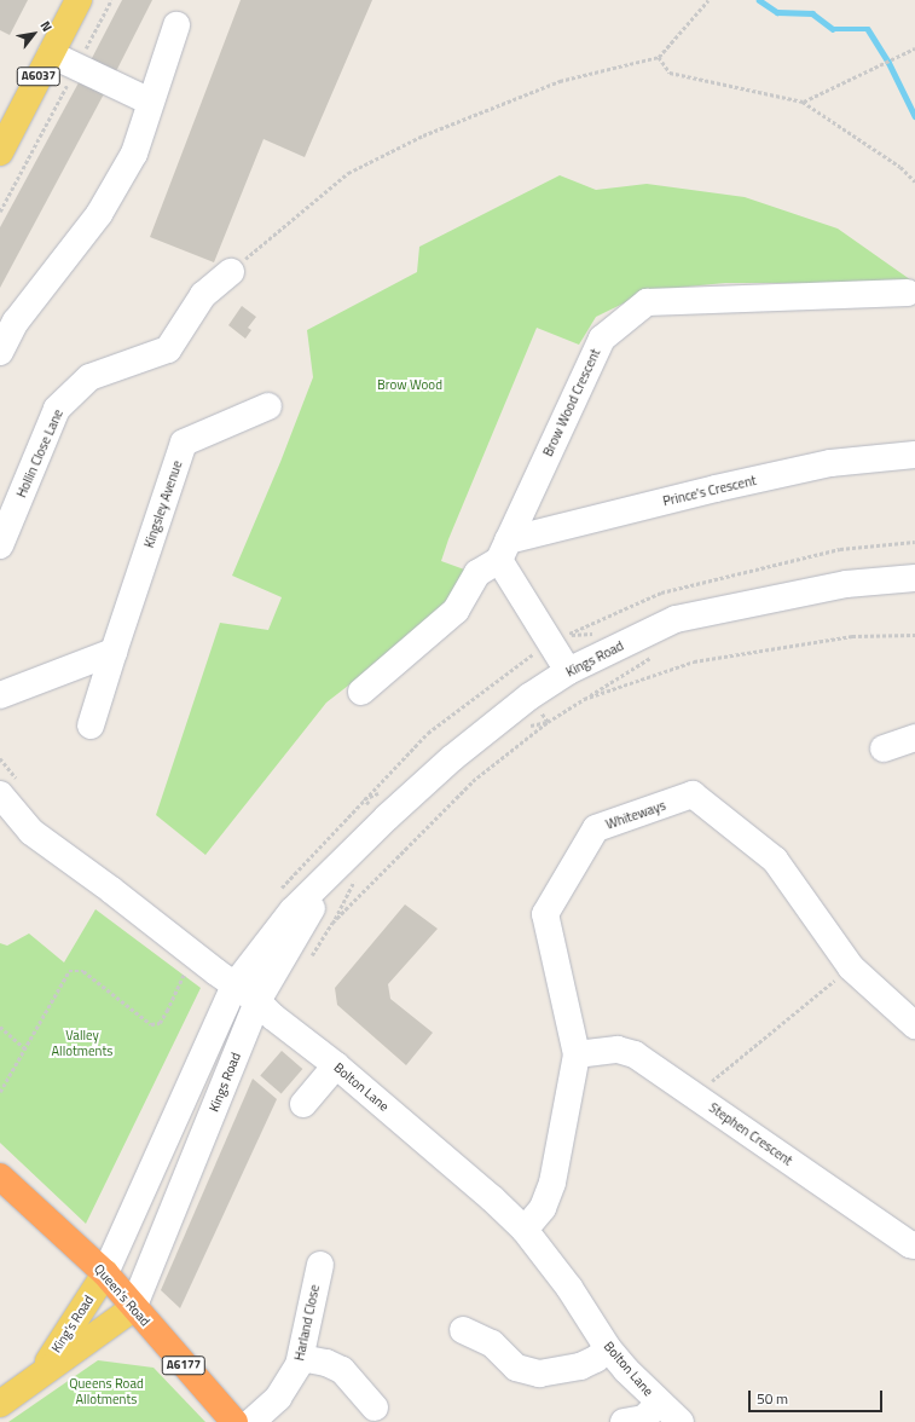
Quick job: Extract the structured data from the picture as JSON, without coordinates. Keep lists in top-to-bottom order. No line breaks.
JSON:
{"streets":{"highway":["Queen's Road","A6177"],"main road":["A6037","King's Road"],"street":["Brow Wood Crescent","Hollin Close Lane","Prince's Crescent","Kingsley Avenue","Kings Road","Whiteways","Bolton Lane","Stephen Crescent","Harland Close"]},"crossings":[["Brow Wood Crescent","Prince's Crescent"],["Kings Road","Bolton Lane"],["Kings Road","Queen's Road"],["Kings Road","King's Road"],["Whiteways","Bolton Lane"],["Whiteways","Stephen Crescent"],["Queen's Road","King's Road"]],"parks":["Brow Wood","Valley Allotments","Queens Road Allotments"],"scale_bar":"50 m","north":"top right"}
